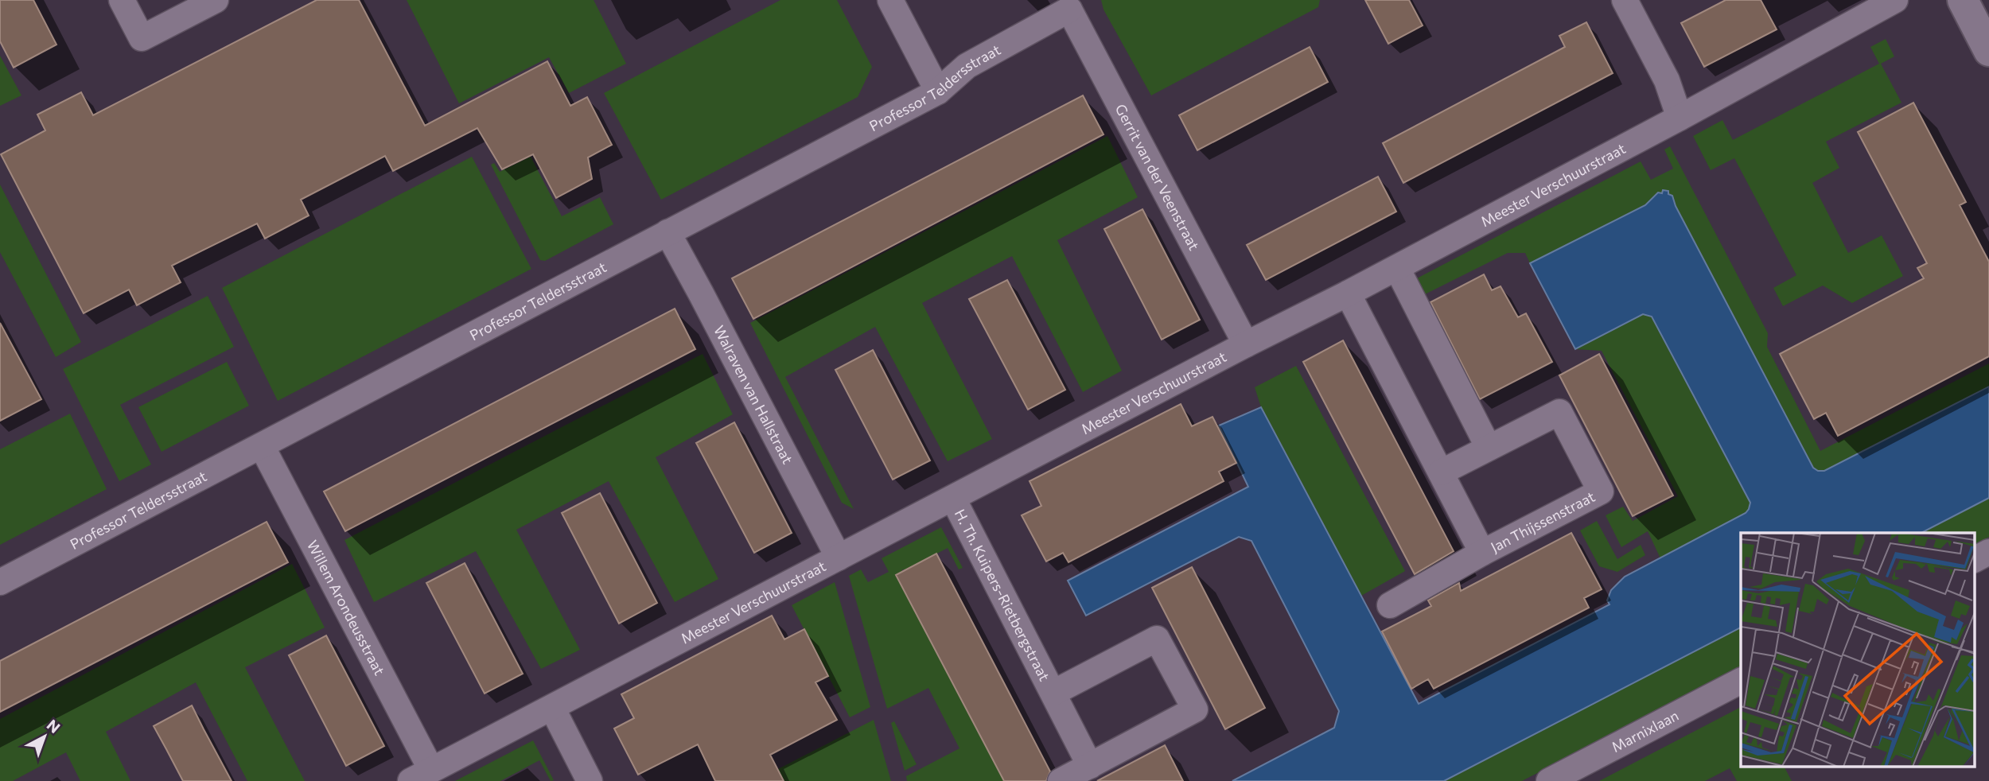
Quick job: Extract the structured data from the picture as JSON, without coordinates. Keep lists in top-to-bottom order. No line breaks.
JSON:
{"streets":{"street":["Professor Teldersstraat","Gerrit van der Veenstraat","Meester Verschuurstraat","Walraven van Hallstraat","Jan Thijssenstraat","H. Th. Kuipers-Rietbergstraat","Willem Arondeusstraat","Marnixlaan"]},"crossings":[["Professor Teldersstraat","Gerrit van der Veenstraat"],["Professor Teldersstraat","Walraven van Hallstraat"],["Professor Teldersstraat","Willem Arondeusstraat"],["Gerrit van der Veenstraat","Meester Verschuurstraat"],["Meester Verschuurstraat","Walraven van Hallstraat"],["Meester Verschuurstraat","Jan Thijssenstraat"],["Meester Verschuurstraat","H. Th. Kuipers-Rietbergstraat"],["Meester Verschuurstraat","Willem Arondeusstraat"]],"north":"top right"}
